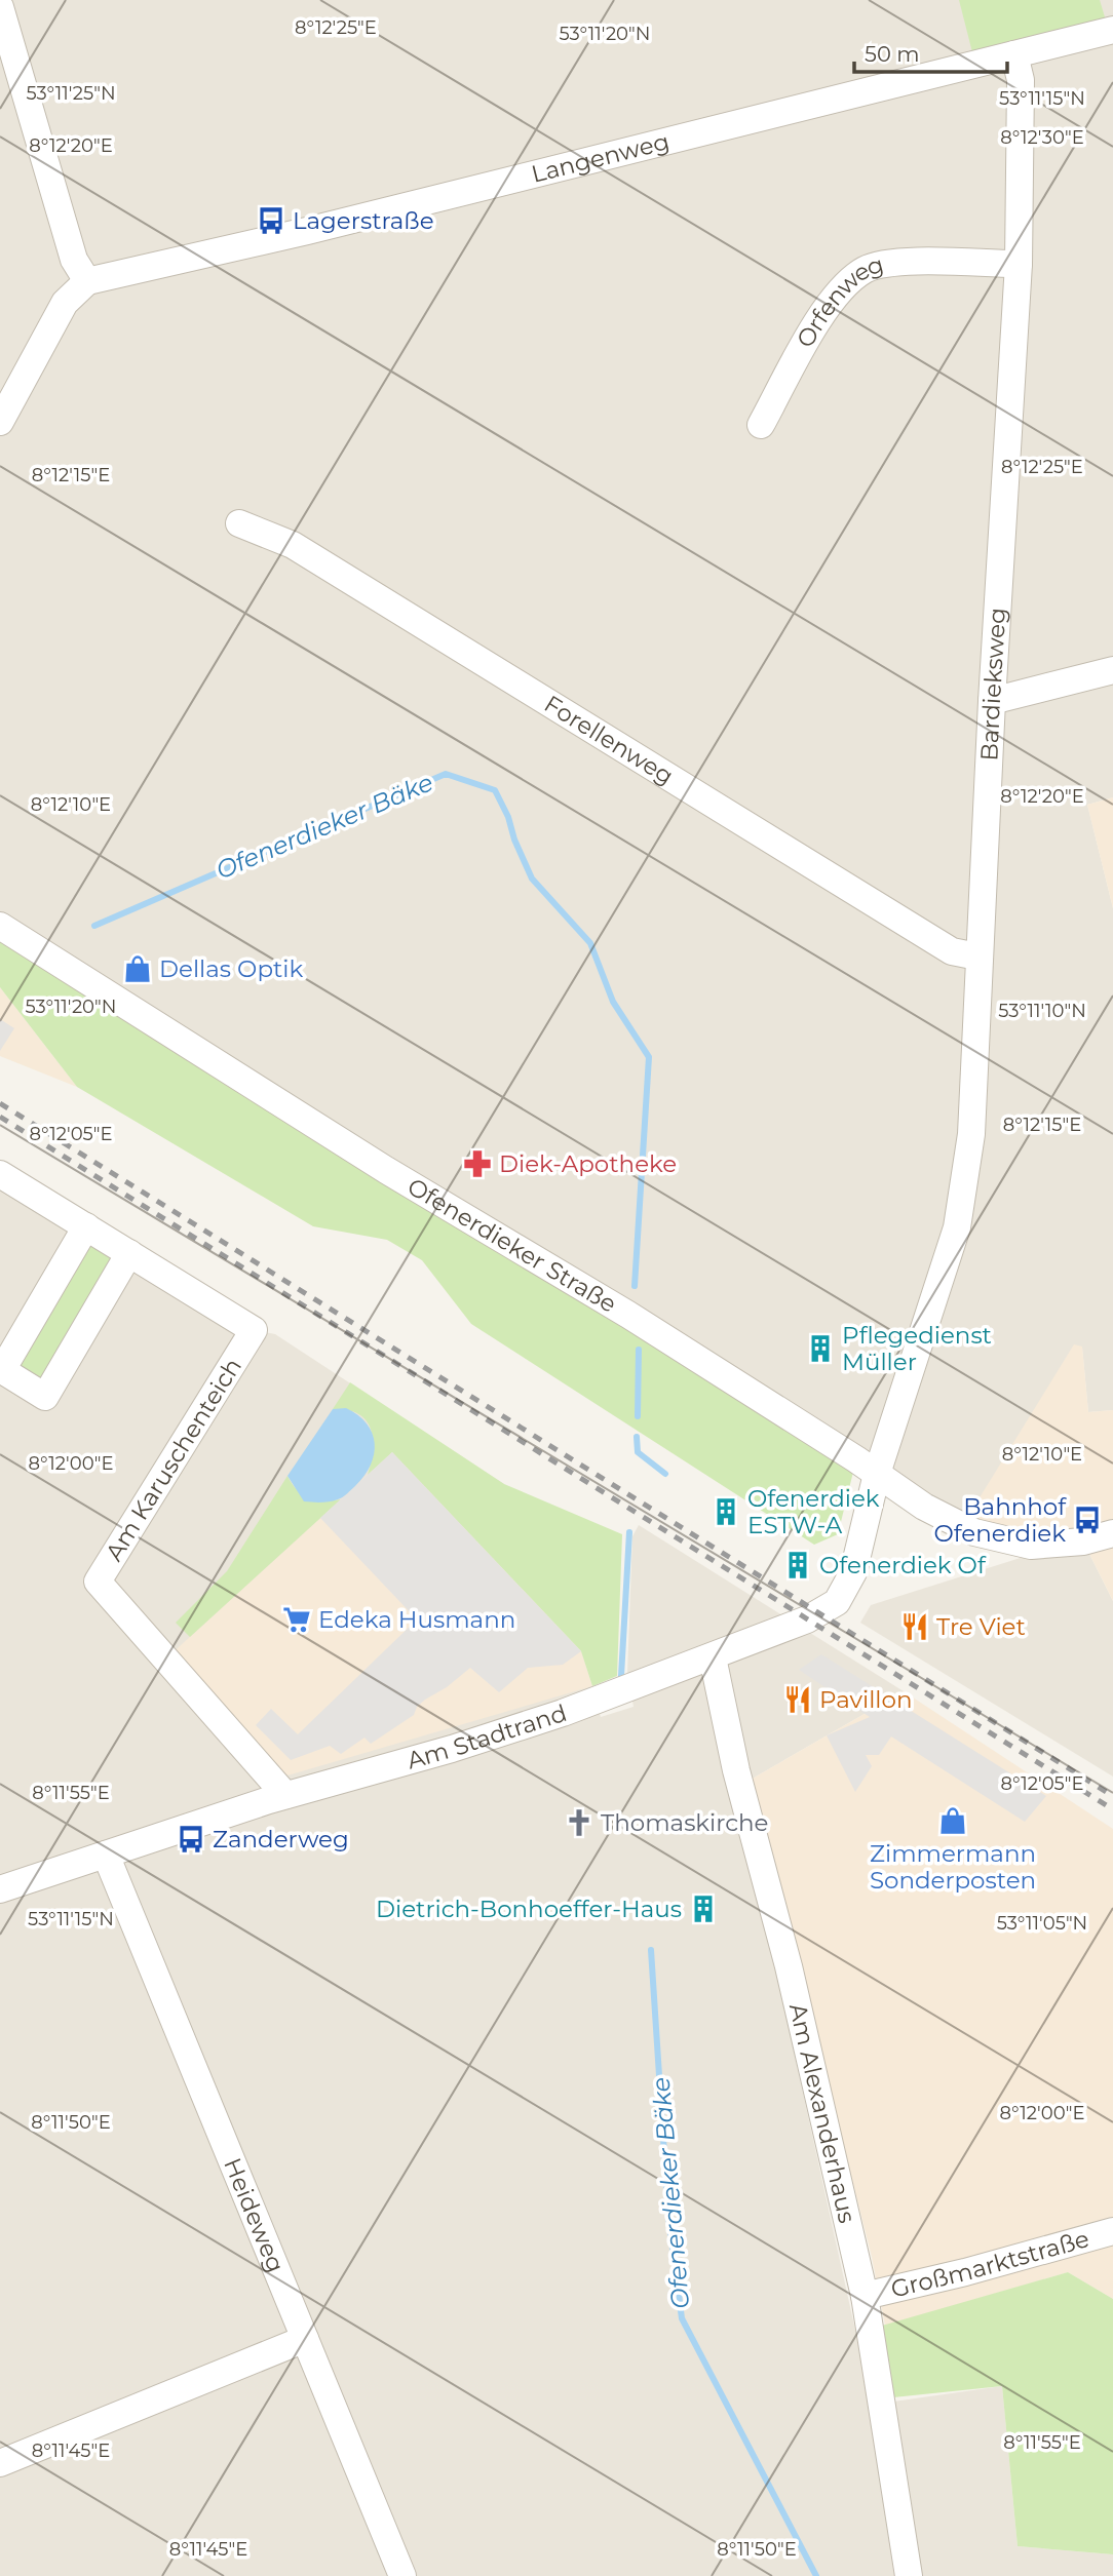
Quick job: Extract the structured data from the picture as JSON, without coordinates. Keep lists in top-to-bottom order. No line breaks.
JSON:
{"streets":{"street":["Langenweg","Orfenweg","Bardieksweg","Forellenweg","Ofenerdieker Straße","Am Karuschenteich","Am Stadtrand","Am Alexanderhaus","Heideweg","Großmarktstraße"]},"crossings":[["Langenweg","Bardieksweg"],["Orfenweg","Bardieksweg"],["Bardieksweg","Forellenweg"],["Bardieksweg","Ofenerdieker Straße"],["Bardieksweg","Am Stadtrand"],["Ofenerdieker Straße","Am Stadtrand"],["Am Karuschenteich","Am Stadtrand"],["Am Stadtrand","Am Alexanderhaus"],["Am Stadtrand","Heideweg"],["Am Alexanderhaus","Großmarktstraße"]],"water":["Ofenerdieker Bäke"],"places":{"bus stop":["Lagerstraße","Bahnhof Ofenerdiek","Zanderweg"],"shop":["Dellas Optik","Zimmermann Sonderposten"],"pharmacy":["Diek-Apotheke"],"building":["Pflegedienst Müller","Ofenerdiek ESTW-A","Ofenerdiek Of","Dietrich-Bonhoeffer-Haus"],"supermarket":["Edeka Husmann"],"restaurant":["Tre Viet","Pavillon"],"church":["Thomaskirche"]},"scale_bar":"50 m","coordinates":["8°12'25\"E","53°11'20\"N","53°11'25\"N","53°11'15\"N","8°12'30\"E","8°12'20\"E","8°12'15\"E","8°12'10\"E","53°11'10\"N","8°12'05\"E","8°12'00\"E","8°11'55\"E","53°11'05\"N","8°11'50\"E","8°11'45\"E"]}
